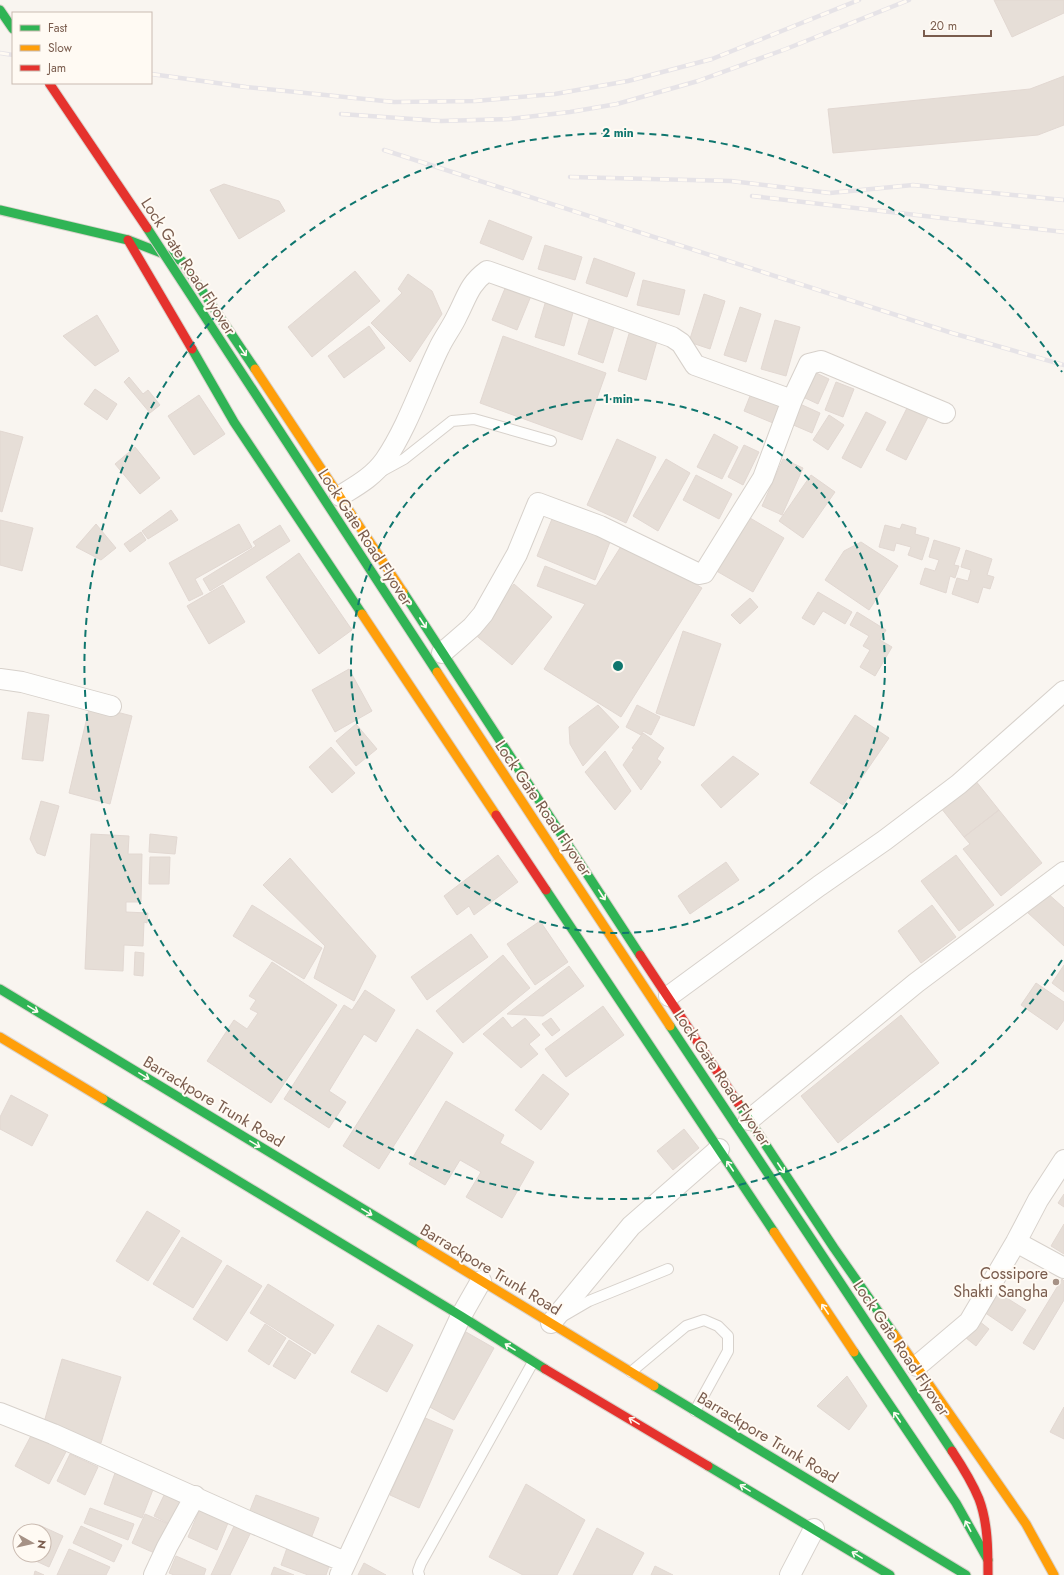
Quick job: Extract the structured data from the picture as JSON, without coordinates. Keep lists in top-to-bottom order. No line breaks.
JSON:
{"streets":{"main road":["Lock Gate Road Flyover","Barrackpore Trunk Road"]},"places":["Cossipore Shakti Sangha"],"legend":["Fast","Slow","Jam"],"scale_bar":"20 m","north":"right","rings":["2 min","1 min"]}
